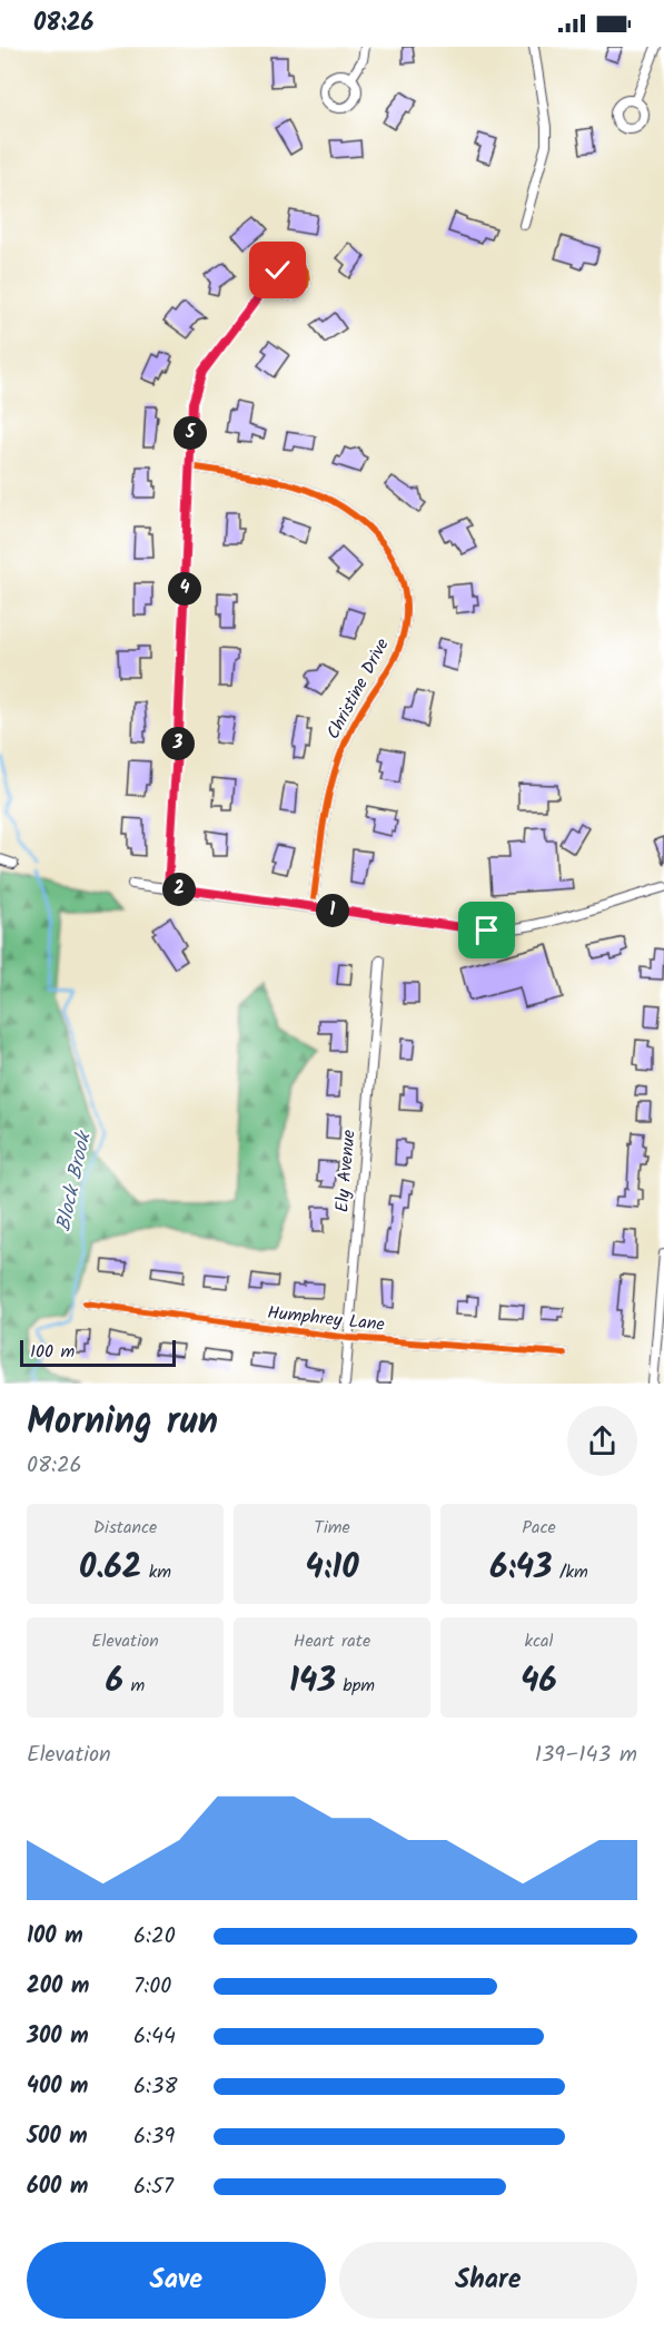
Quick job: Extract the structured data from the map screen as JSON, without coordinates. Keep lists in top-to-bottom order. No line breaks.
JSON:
{"streets":{"street":["Christine Drive","Ely Avenue","Humphrey Lane"]},"crossings":[["Ely Avenue","Humphrey Lane"]],"water":["Block Brook"],"scale_bar":"100 m","page":{"status":"08:26","pins":["5","4","3","2","1"],"scale":"100 m","heading":["Morning run","08:26"],"stats":[["Distance","0.62 km"],["Time","4:10"],["Pace","6:43 /km"],["Elevation","6 m"],["Heart rate","143 bpm"],["kcal","46"]],"chart":["Elevation","139–143 m"],"list":[{"name":"100 m","note":"6:20"},{"name":"200 m","note":"7:00"},{"name":"300 m","note":"6:44"},{"name":"400 m","note":"6:38"},{"name":"500 m","note":"6:39"},{"name":"600 m","note":"6:57"}],"buttons":["Save","Share"]}}
